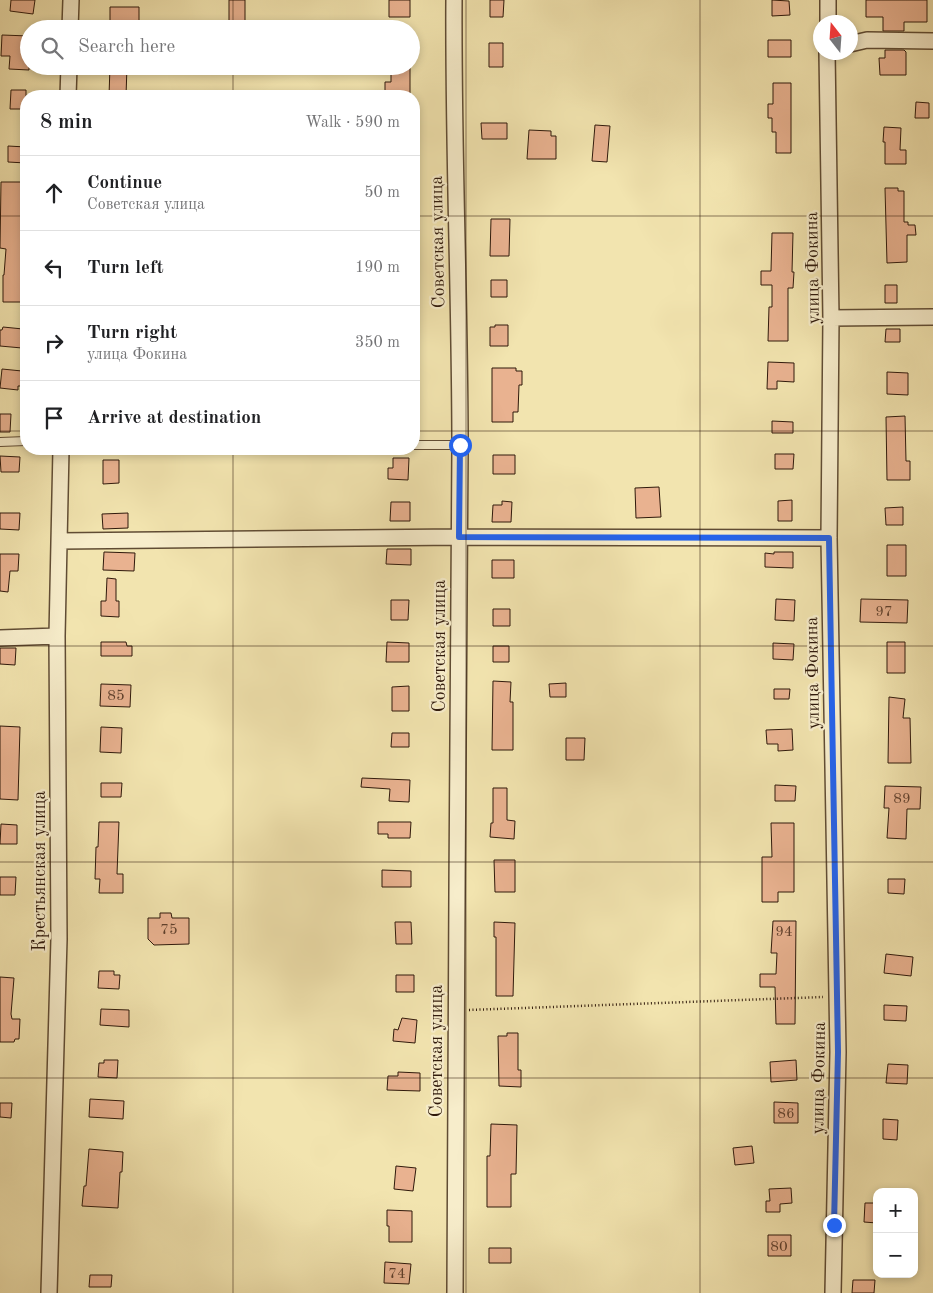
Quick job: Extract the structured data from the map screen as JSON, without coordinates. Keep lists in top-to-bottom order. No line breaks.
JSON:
{"streets":{"street":["Советская улица","улица Фокина","Крестьянская улица"]},"house_numbers":["97","85","89","75","94","86","80","74"],"north":"top","page":{"search":"Search here","heading":["8 min","Walk · 590 m"],"list":[["Continue","Советская улица","50 m"],["Turn left","190 m"],["Turn right","улица Фокина","350 m"],"Arrive at destination"],"map_buttons":["+","−"]}}
